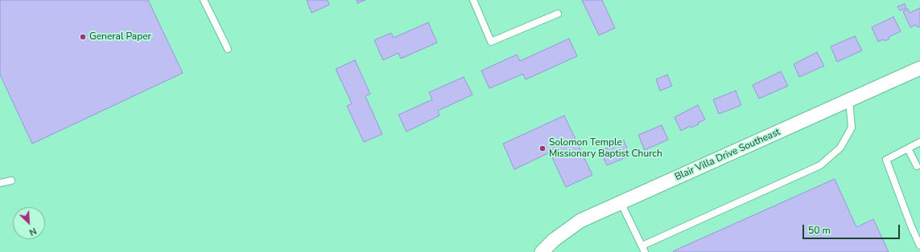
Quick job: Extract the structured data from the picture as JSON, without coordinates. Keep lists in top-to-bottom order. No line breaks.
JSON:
{"streets":{"street":["Blair Villa Drive Southeast"]},"places":["General Paper","Solomon Temple Missionary Baptist Church"],"scale_bar":"50 m","north":"bottom right"}
